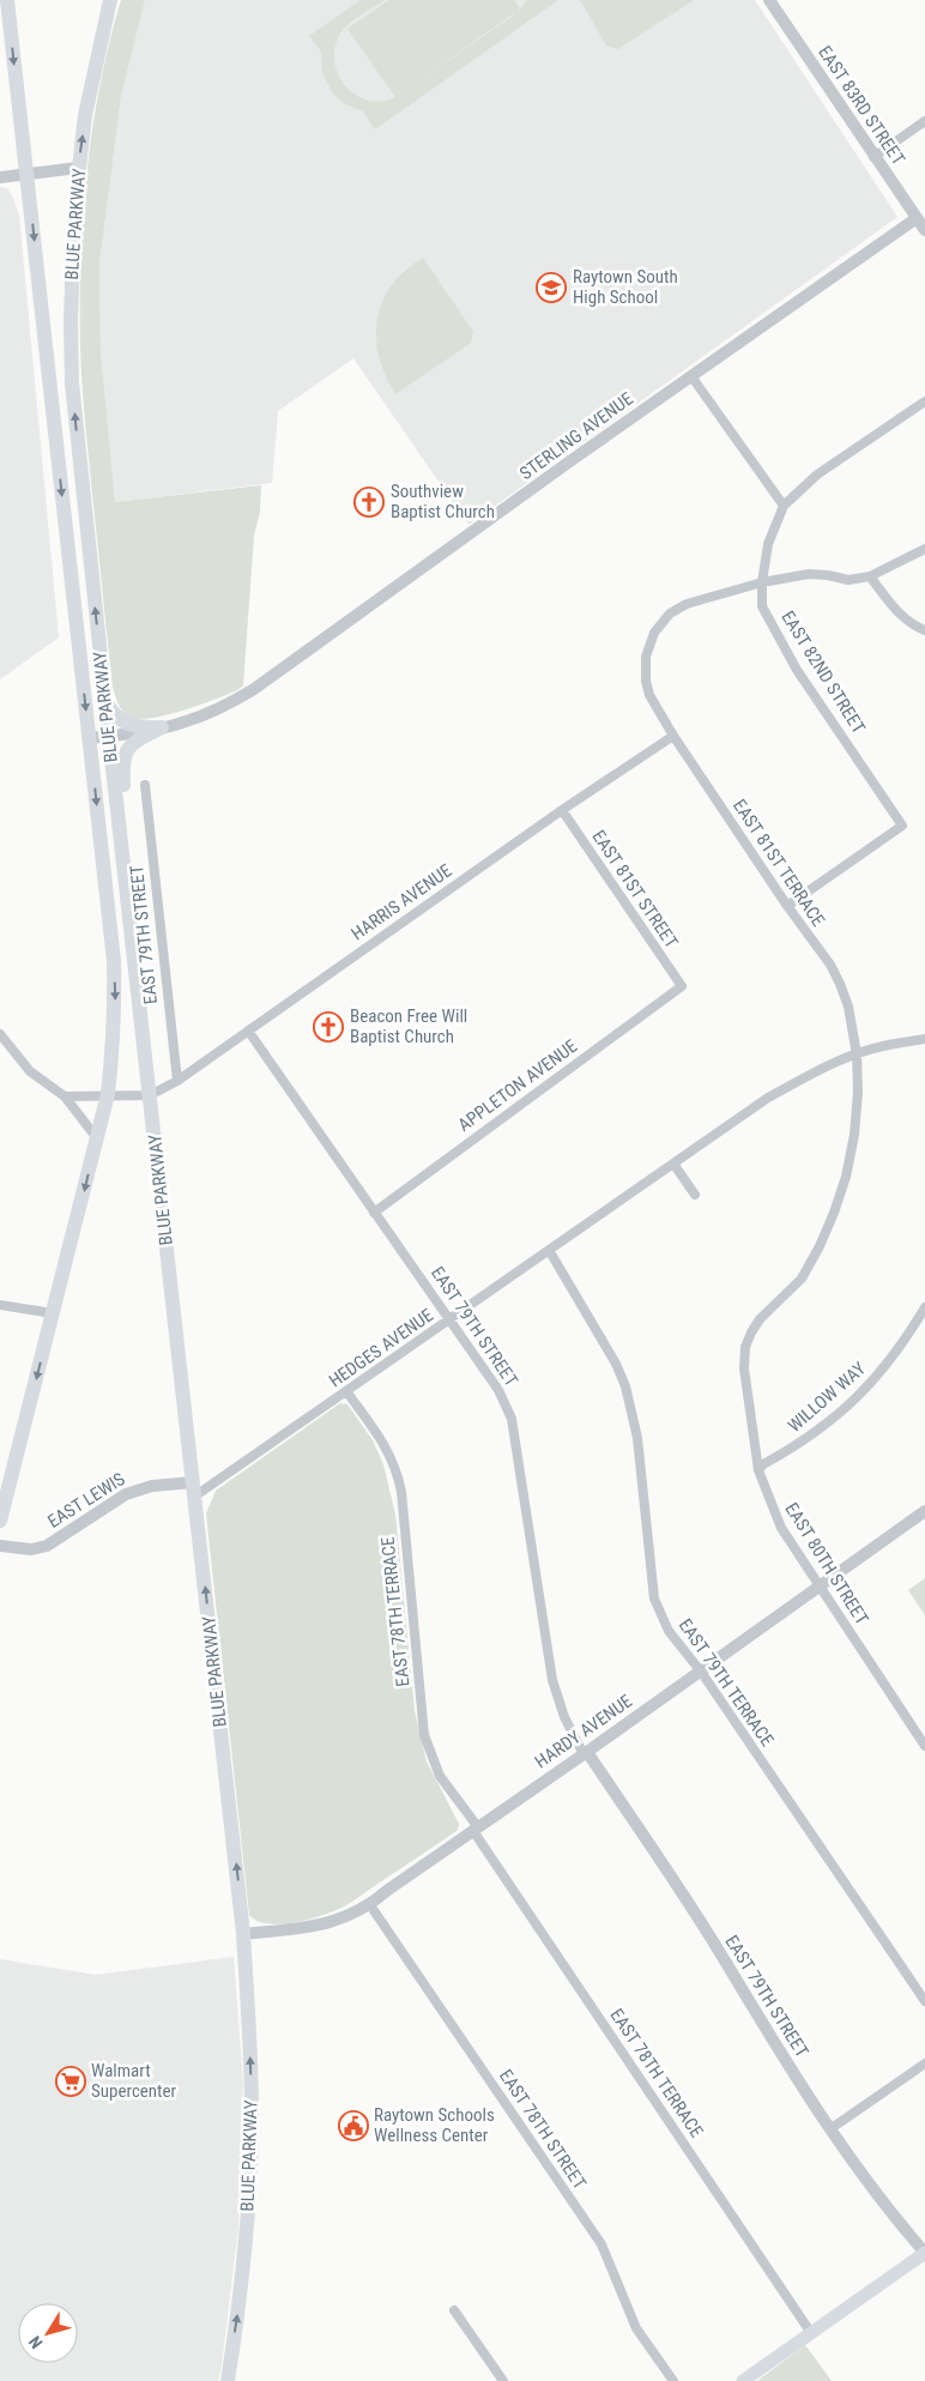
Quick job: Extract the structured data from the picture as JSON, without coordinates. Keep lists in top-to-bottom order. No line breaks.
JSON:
{"streets":{"highway":["BLUE PARKWAY"],"street":["EAST 83RD STREET","STERLING AVENUE","EAST 82ND STREET","EAST 81ST TERRACE","EAST 81ST STREET","HARRIS AVENUE","EAST 79TH STREET","APPLETON AVENUE","HEDGES AVENUE","WILLOW WAY","EAST LEWIS","EAST 80TH STREET","EAST 78TH TERRACE","EAST 79TH TERRACE","HARDY AVENUE","EAST 78TH STREET"]},"crossings":[["EAST 83RD STREET","STERLING AVENUE"],["BLUE PARKWAY","STERLING AVENUE"],["BLUE PARKWAY","HARRIS AVENUE"],["BLUE PARKWAY","HEDGES AVENUE"],["BLUE PARKWAY","EAST LEWIS"],["BLUE PARKWAY","HARDY AVENUE"],["EAST 82ND STREET","EAST 81ST TERRACE"],["EAST 81ST TERRACE","HARRIS AVENUE"],["EAST 81ST TERRACE","HEDGES AVENUE"],["EAST 81ST TERRACE","EAST 80TH STREET"],["EAST 81ST STREET","HARRIS AVENUE"],["EAST 81ST STREET","APPLETON AVENUE"],["HARRIS AVENUE","EAST 79TH STREET"],["EAST 79TH STREET","APPLETON AVENUE"],["EAST 79TH STREET","HEDGES AVENUE"],["EAST 79TH STREET","HARDY AVENUE"],["HEDGES AVENUE","EAST LEWIS"],["HEDGES AVENUE","EAST 80TH STREET"],["HEDGES AVENUE","EAST 78TH TERRACE"],["HEDGES AVENUE","EAST 79TH TERRACE"],["WILLOW WAY","EAST 80TH STREET"],["EAST 80TH STREET","HARDY AVENUE"],["EAST 78TH TERRACE","HARDY AVENUE"],["EAST 79TH TERRACE","HARDY AVENUE"],["HARDY AVENUE","EAST 78TH STREET"]],"places":{"school or university":["Raytown South High School"],"church":["Southview Baptist Church","Beacon Free Will Baptist Church"],"supermarket":["Walmart Supercenter"],"public building":["Raytown Schools Wellness Center"]},"north":"bottom left"}
